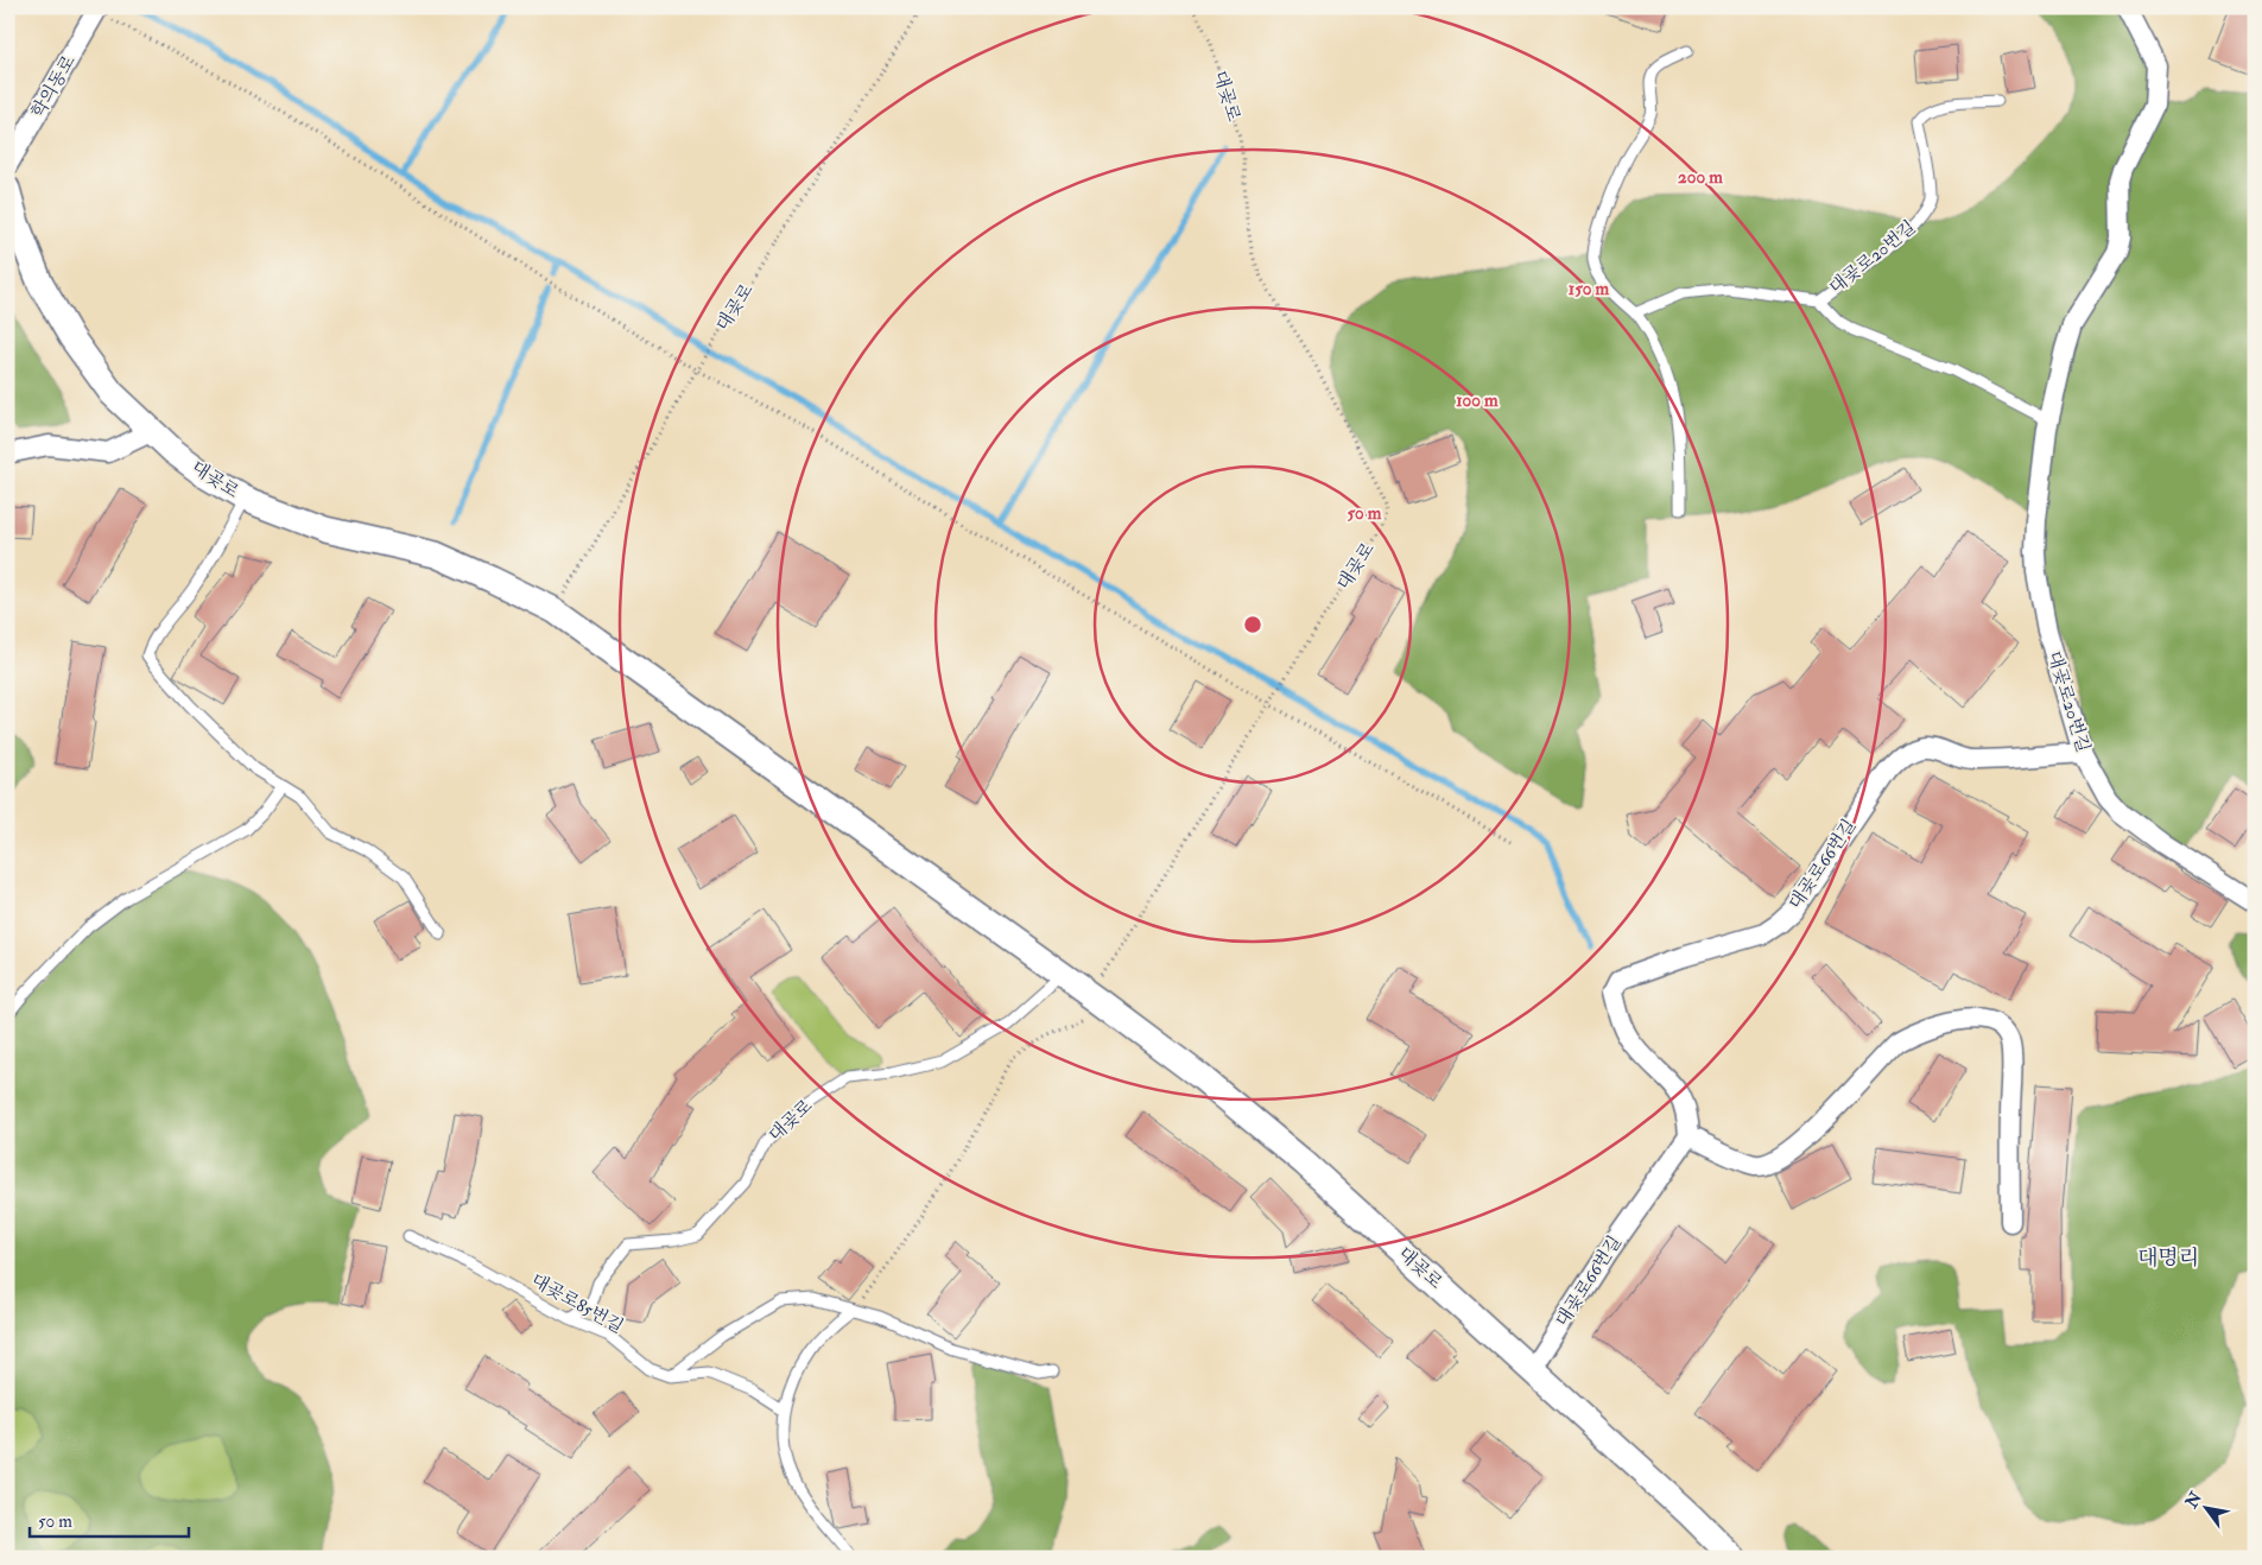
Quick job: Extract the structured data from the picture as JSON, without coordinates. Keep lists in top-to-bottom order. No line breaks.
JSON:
{"streets":{"street":["학의동로","대곶로","대곶로20번길","대곶로66번길"],"lane":["대곶로85번길"]},"crossings":[["대곶로","대곶로66번길"],["대곶로","대곶로85번길"],["대곶로20번길","대곶로66번길"]],"districts":["대명리"],"scale_bar":"50 m","north":"top left","rings":["200 m","150 m","100 m","50 m"]}
